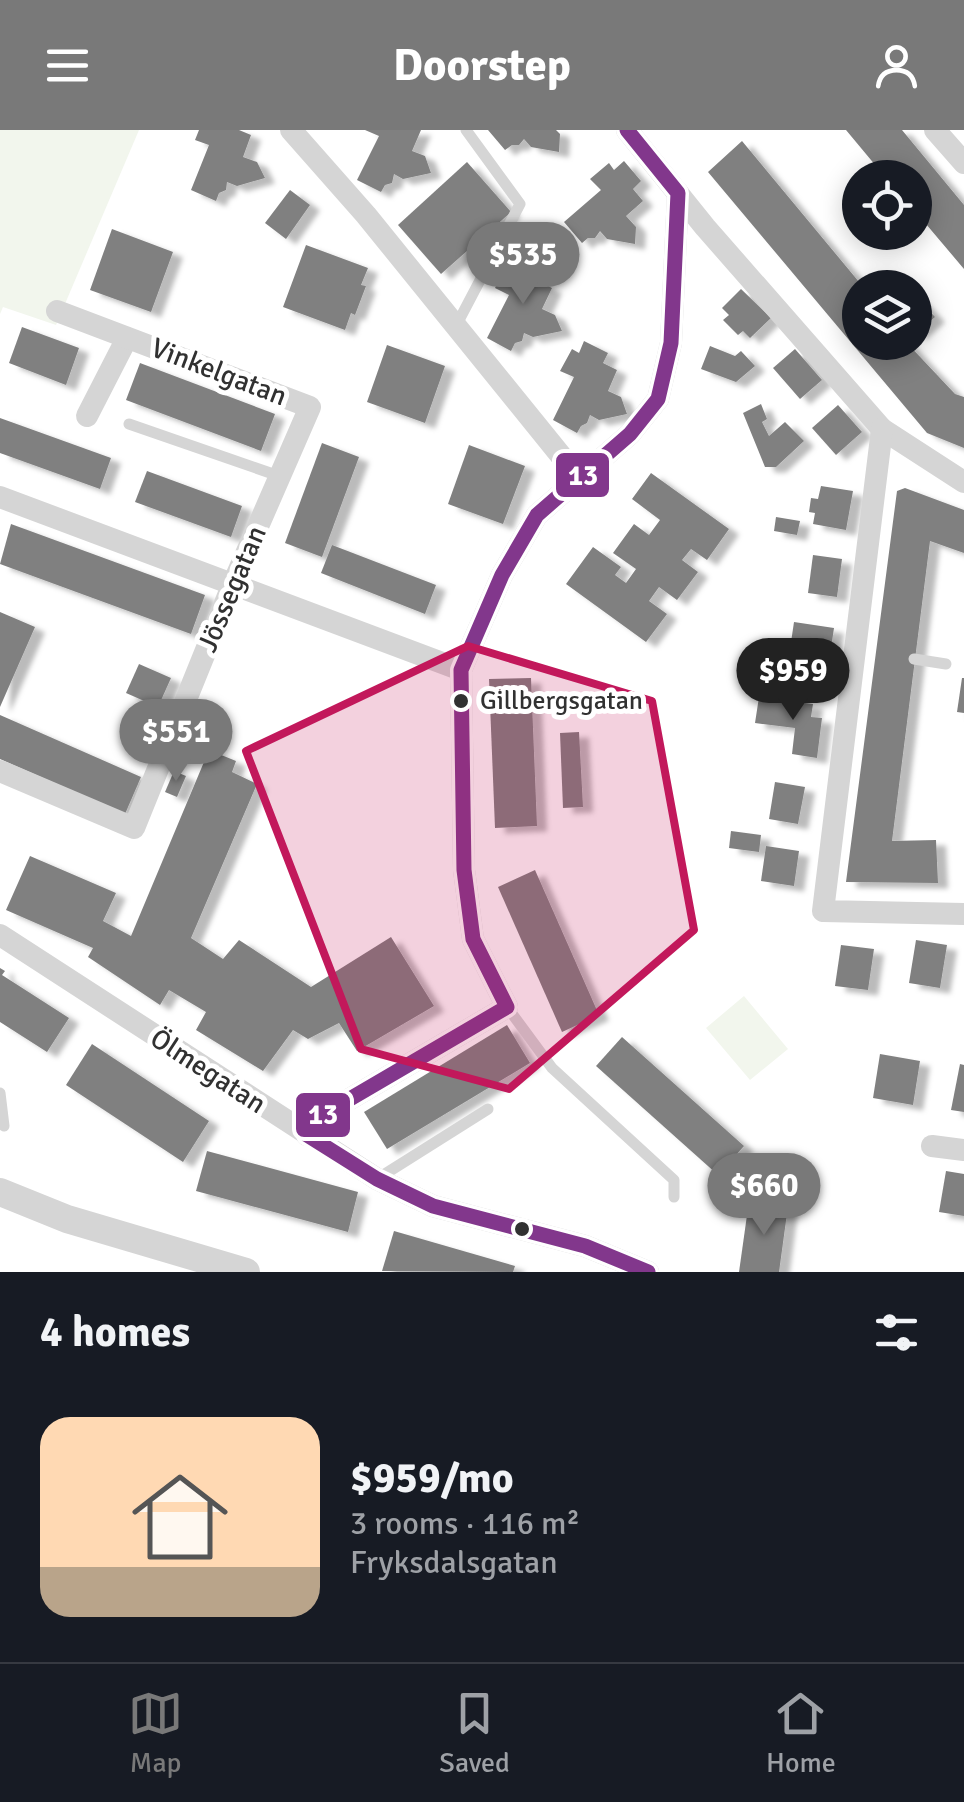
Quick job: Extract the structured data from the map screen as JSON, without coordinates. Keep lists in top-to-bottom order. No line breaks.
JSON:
{"streets":{"street":["Vinkelgatan","Jössegatan","Ölmegatan"]},"crossings":[["Vinkelgatan","Jössegatan"]],"places":["Gillbergsgatan"],"lines":["transit line 13"],"page":{"header":"Doorstep","price":["$535","$959","$551","$660"],"heading":"4 homes","list":[{"name":"$959/mo","note":"3 rooms · 116 m² · Fryksdalsgatan"}],"tabs":["Map","Saved","Home"]}}
